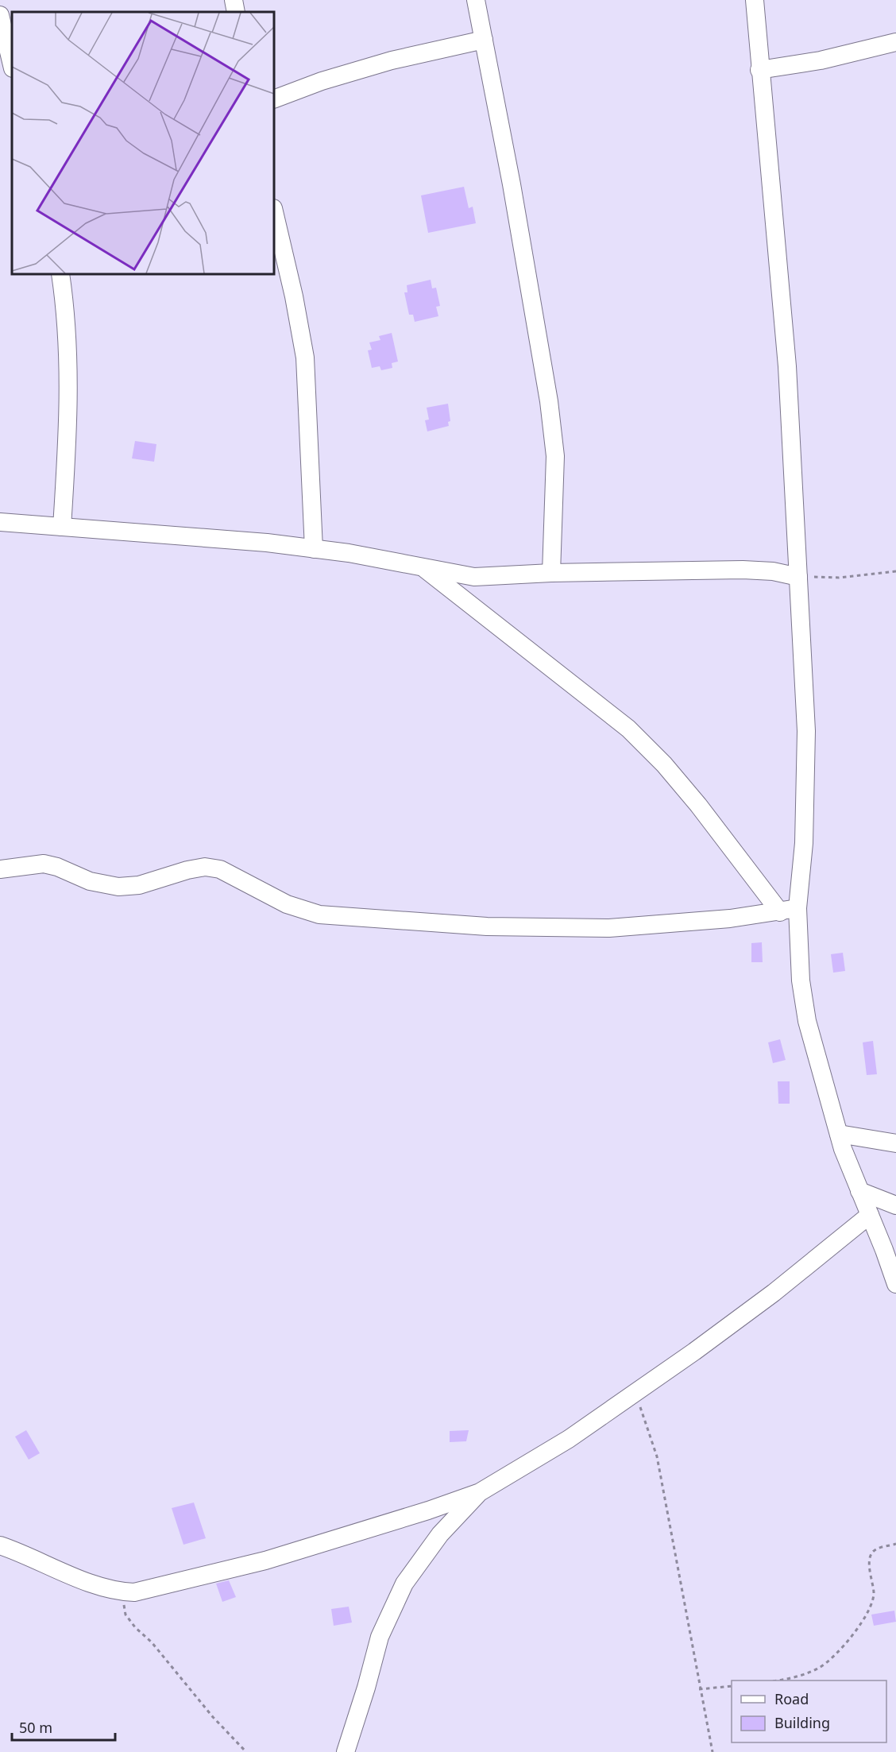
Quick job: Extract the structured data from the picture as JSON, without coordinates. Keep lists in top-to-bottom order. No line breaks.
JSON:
{"legend":["Road","Building"],"scale_bar":"50 m"}
